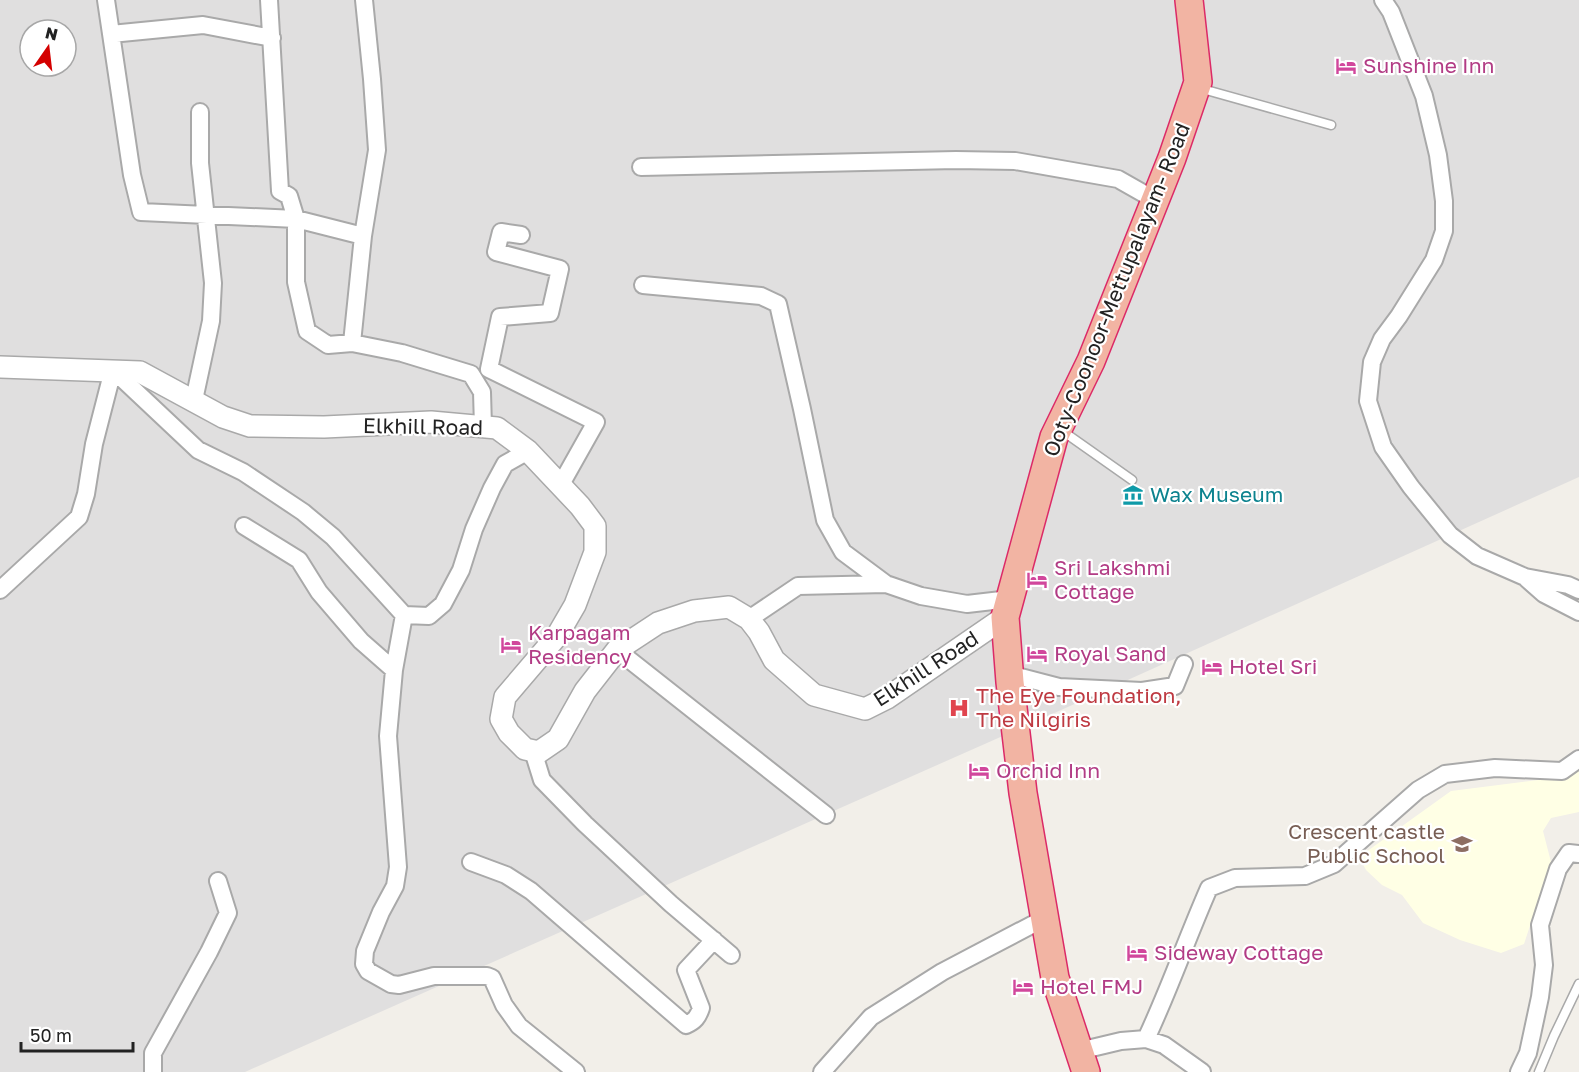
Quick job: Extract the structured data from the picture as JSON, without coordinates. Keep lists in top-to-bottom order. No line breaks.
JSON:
{"streets":{"highway":["Ooty-Coonoor-Mettupalayam- Road"],"street":["Elkhill Road"]},"crossings":[["Ooty-Coonoor-Mettupalayam- Road","Elkhill Road"]],"places":{"hotel":["Sunshine Inn","Sri Lakshmi Cottage","Karpagam Residency","Royal Sand","Hotel Sri","Orchid Inn","Sideway Cottage","Hotel FMJ"],"museum":["Wax Museum"],"hospital":["The Eye Foundation, The Nilgiris"],"school or university":["Crescent castle Public School"]},"scale_bar":"50 m","north":"top"}
